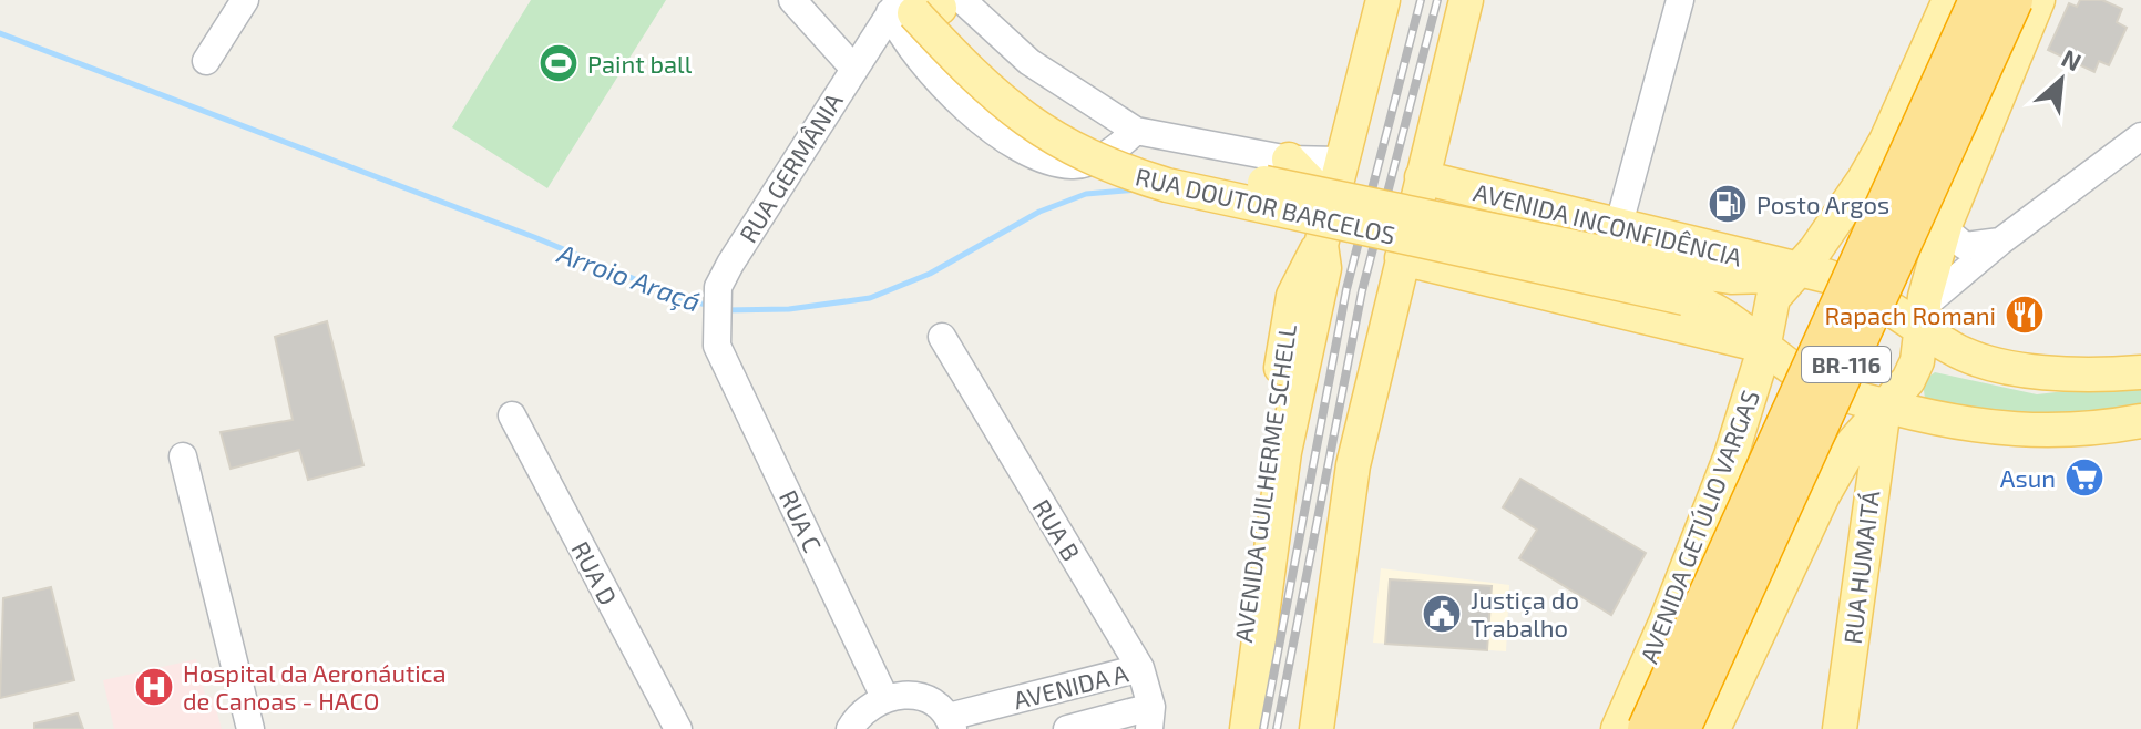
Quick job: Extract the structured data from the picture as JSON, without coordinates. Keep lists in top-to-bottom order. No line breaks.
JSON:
{"streets":{"highway":["BR-116"],"main road":["RUA DOUTOR BARCELOS","AVENIDA INCONFIDÊNCIA","AVENIDA GUILHERME SCHELL","AVENIDA GETÚLIO VARGAS","RUA HUMAITÁ"],"street":["RUA GERMÂNIA","RUA C","RUA B","RUA D","AVENIDA A"]},"crossings":[["RUA GERMÂNIA","RUA DOUTOR BARCELOS"],["RUA GERMÂNIA","RUA C"],["RUA DOUTOR BARCELOS","AVENIDA INCONFIDÊNCIA"],["AVENIDA INCONFIDÊNCIA","AVENIDA GETÚLIO VARGAS"],["RUA B","AVENIDA A"]],"water":["Arroio Araçá"],"places":{"sports":["Paint ball"],"fuel station":["Posto Argos"],"restaurant":["Rapach Romani"],"supermarket":["Asun"],"public building":["Justiça do Trabalho"],"hospital":["Hospital da Aeronáutica de Canoas - HACO"]},"north":"top right"}
